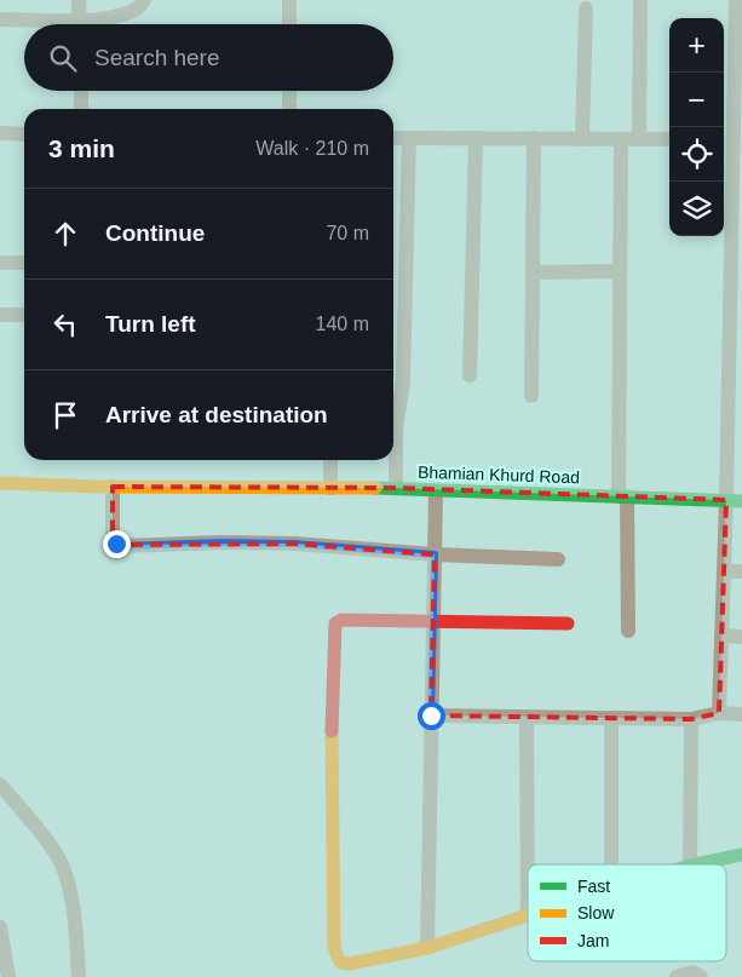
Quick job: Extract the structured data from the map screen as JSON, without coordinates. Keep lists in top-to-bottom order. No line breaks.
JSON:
{"streets":{"street":["Bhamian Khurd Road"]},"legend":["Fast","Slow","Jam"],"page":{"map_buttons":["+","−"],"search":"Search here","heading":["3 min","Walk · 210 m"],"list":[["Continue","70 m"],["Turn left","140 m"],"Arrive at destination"]}}
